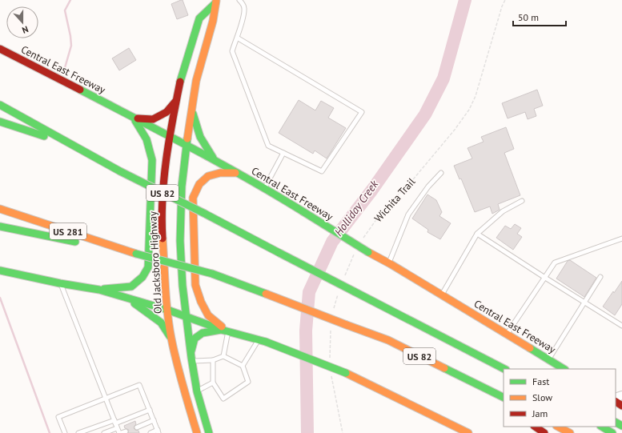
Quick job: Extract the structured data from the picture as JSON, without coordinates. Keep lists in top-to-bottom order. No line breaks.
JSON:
{"streets":{"main road":["Central East Freeway","US 82","US 281","Old Jacksboro Highway"],"path":["Wichita Trail"]},"crossings":[["Central East Freeway","Old Jacksboro Highway"],["US 82","US 281"]],"water":["Holliday Creek"],"legend":["Fast","Slow","Jam"],"scale_bar":"50 m","north":"bottom"}
